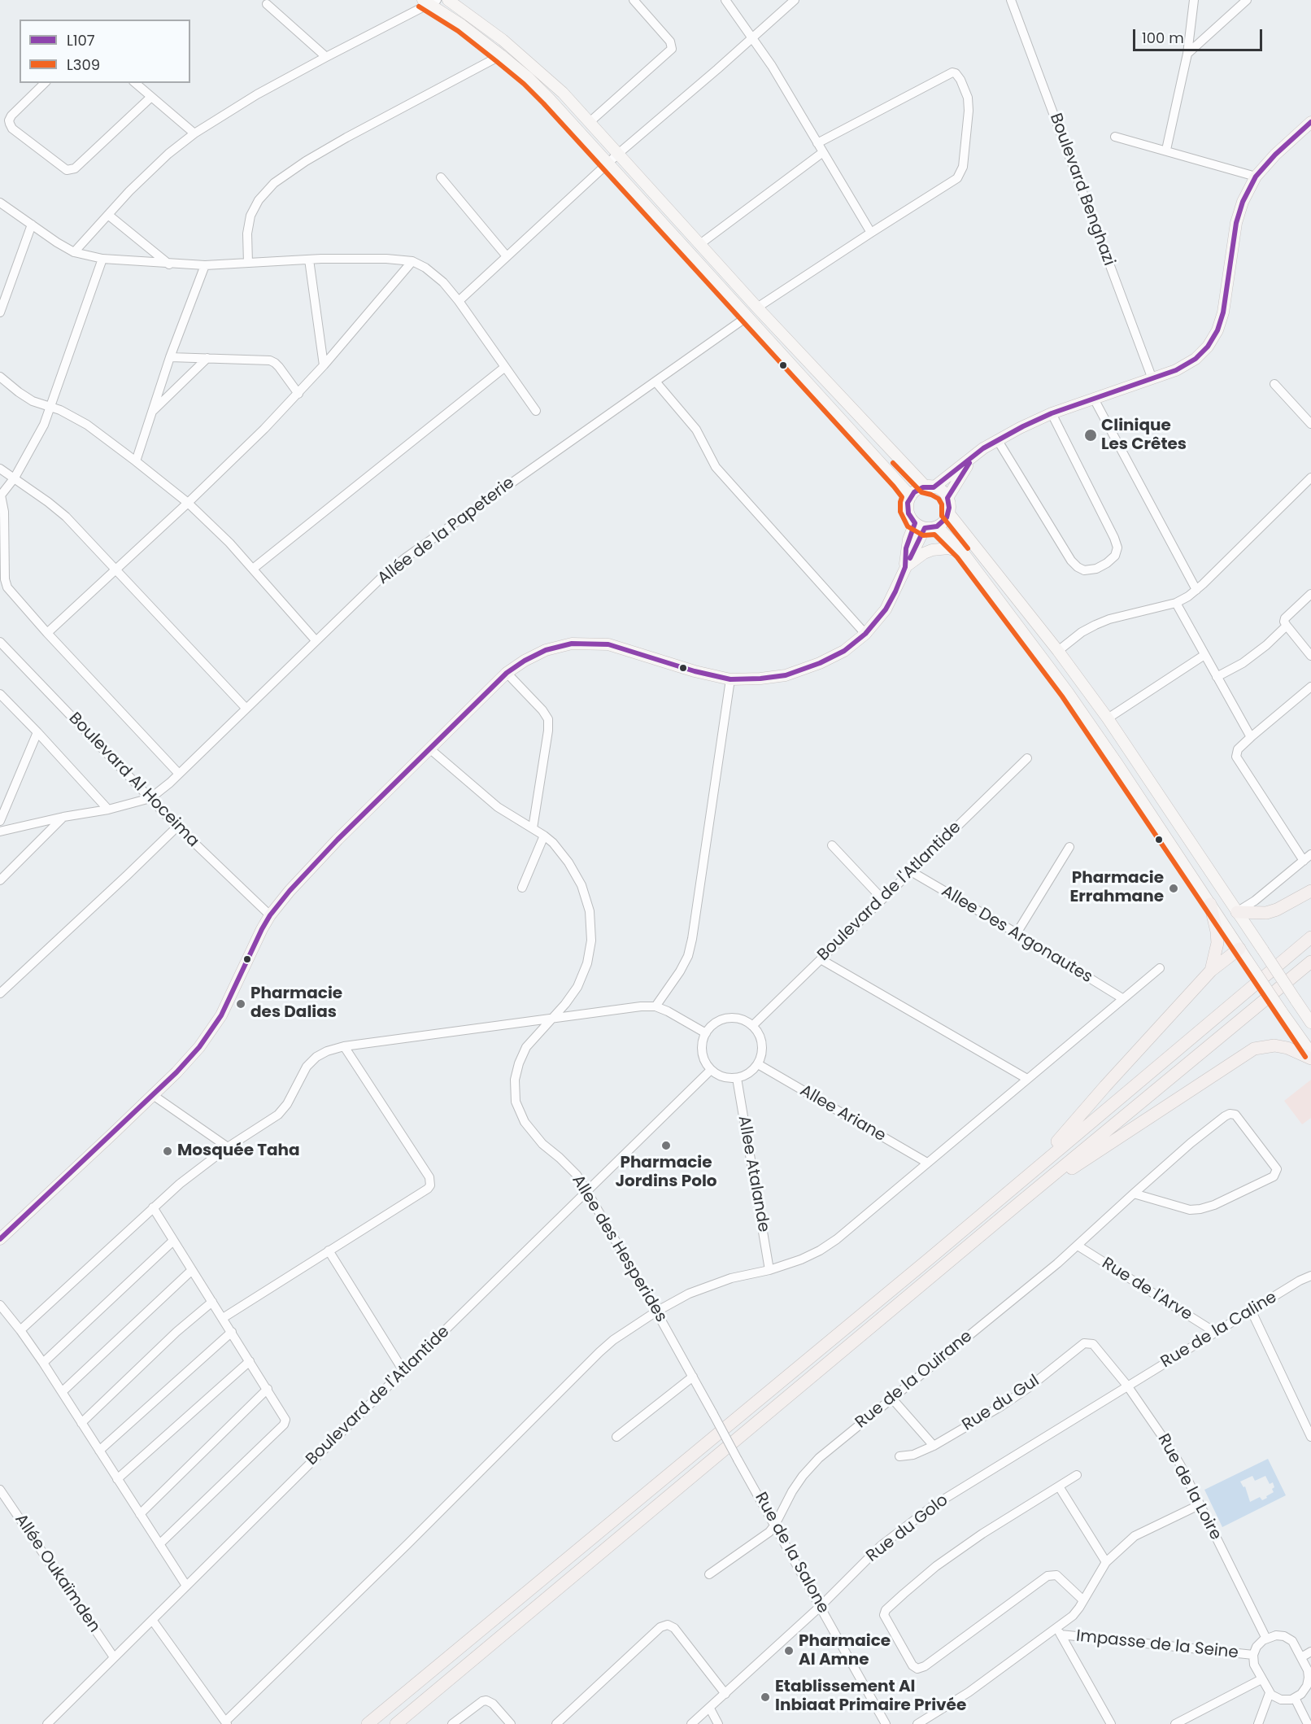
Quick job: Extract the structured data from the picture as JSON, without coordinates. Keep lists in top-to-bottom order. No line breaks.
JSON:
{"streets":{"street":["Boulevard Benghazi","Allée de la Papeterie","Boulevard Al Hoceima","Boulevard de l'Atlantide","Allee Des Argonautes","Allee Ariane","Allee Atalande","Allee des Hesperides","Rue de l'Arve","Rue de la Caline","Rue de la Ouirane","Rue du Gul","Rue de la Loire","Rue du Golo","Rue de la Salone","Allée Oukaïmden","Impasse de la Seine"]},"crossings":[["Allée de la Papeterie","Boulevard Al Hoceima"],["Boulevard de l'Atlantide","Allee Des Argonautes"],["Boulevard de l'Atlantide","Allee Ariane"],["Boulevard de l'Atlantide","Allee Atalande"],["Boulevard de l'Atlantide","Allee des Hesperides"],["Boulevard de l'Atlantide","Allée Oukaïmden"],["Allee Ariane","Allee Atalande"],["Allee des Hesperides","Rue de la Salone"],["Rue de l'Arve","Rue de la Caline"],["Rue de l'Arve","Rue de la Ouirane"],["Rue de la Caline","Rue de la Loire"],["Rue de la Caline","Rue du Golo"],["Rue de la Ouirane","Rue de la Salone"],["Rue du Gul","Rue de la Loire"],["Rue de la Loire","Rue du Golo"],["Rue de la Loire","Impasse de la Seine"],["Rue du Golo","Rue de la Salone"]],"places":["Clinique Les Crêtes","Pharmacie Errahmane","Pharmacie des Dalias","Pharmacie Jordins Polo","Mosquée Taha","Pharmaice Al Amne","Etablissement Al Inbiaat Primaire Privée"],"lines":["transit line L309","transit line L107"],"legend":["L107","L309"],"scale_bar":"100 m"}
